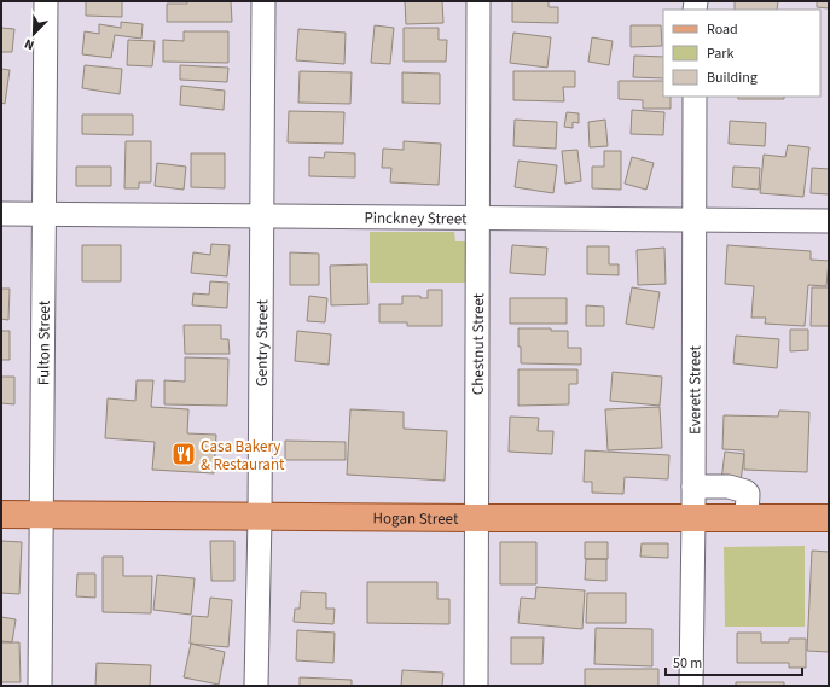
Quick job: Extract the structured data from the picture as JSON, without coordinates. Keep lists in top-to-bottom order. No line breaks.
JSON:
{"streets":{"main road":["Hogan Street"],"street":["Pinckney Street","Fulton Street","Gentry Street","Chestnut Street","Everett Street"]},"crossings":[["Pinckney Street","Fulton Street"],["Pinckney Street","Gentry Street"],["Pinckney Street","Chestnut Street"],["Pinckney Street","Everett Street"],["Fulton Street","Hogan Street"],["Gentry Street","Hogan Street"],["Chestnut Street","Hogan Street"],["Everett Street","Hogan Street"]],"places":{"restaurant":["Casa Bakery & Restaurant"]},"legend":["Road","Park","Building"],"scale_bar":"50 m","north":"bottom left"}
